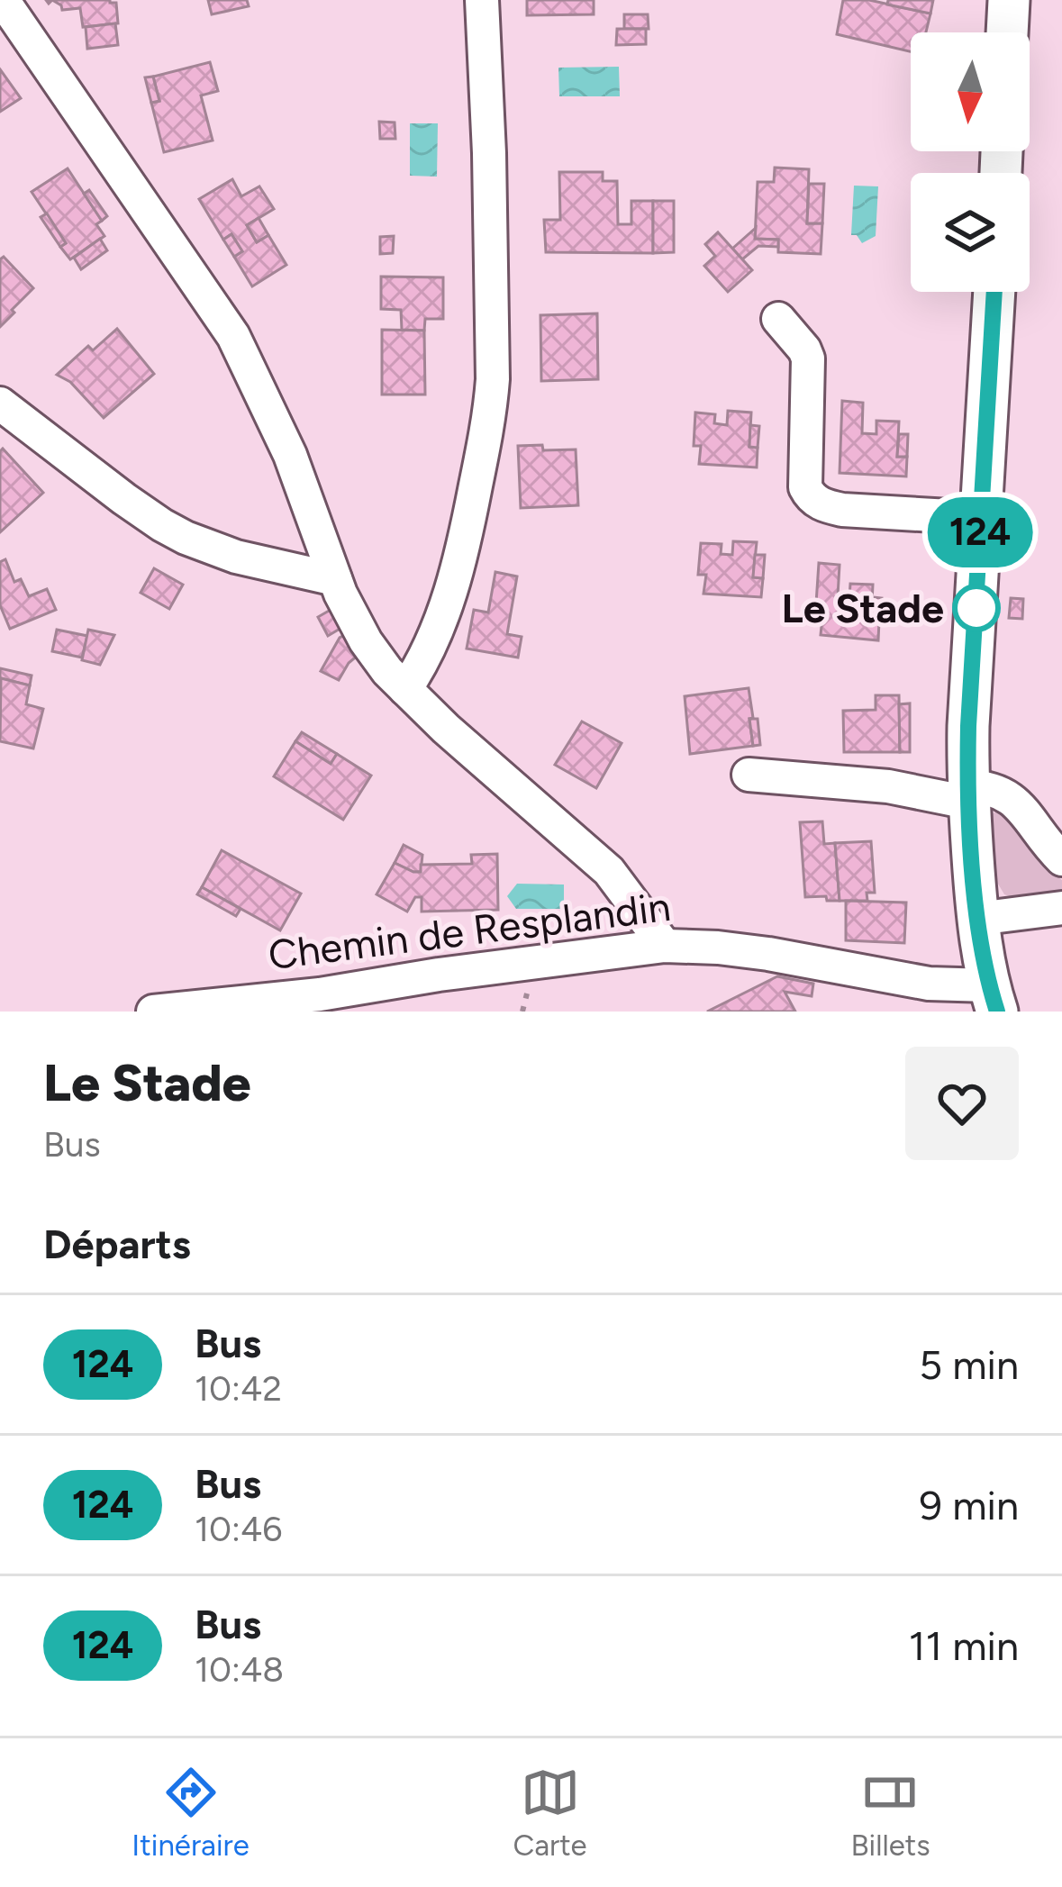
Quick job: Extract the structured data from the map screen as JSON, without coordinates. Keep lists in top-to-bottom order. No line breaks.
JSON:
{"streets":{"street":["Chemin de Resplandin"]},"places":["Le Stade"],"lines":["bus line 124"],"north":"bottom","page":{"on_map":"124","heading":[["Le Stade","Bus"],"Départs"],"list":[{"mark":"124","name":"Bus","note":"10:42","value":"5 min"},{"mark":"124","name":"Bus","note":"10:46","value":"9 min"},{"mark":"124","name":"Bus","note":"10:48","value":"11 min"}],"tabs":["Itinéraire","Carte","Billets"]}}
